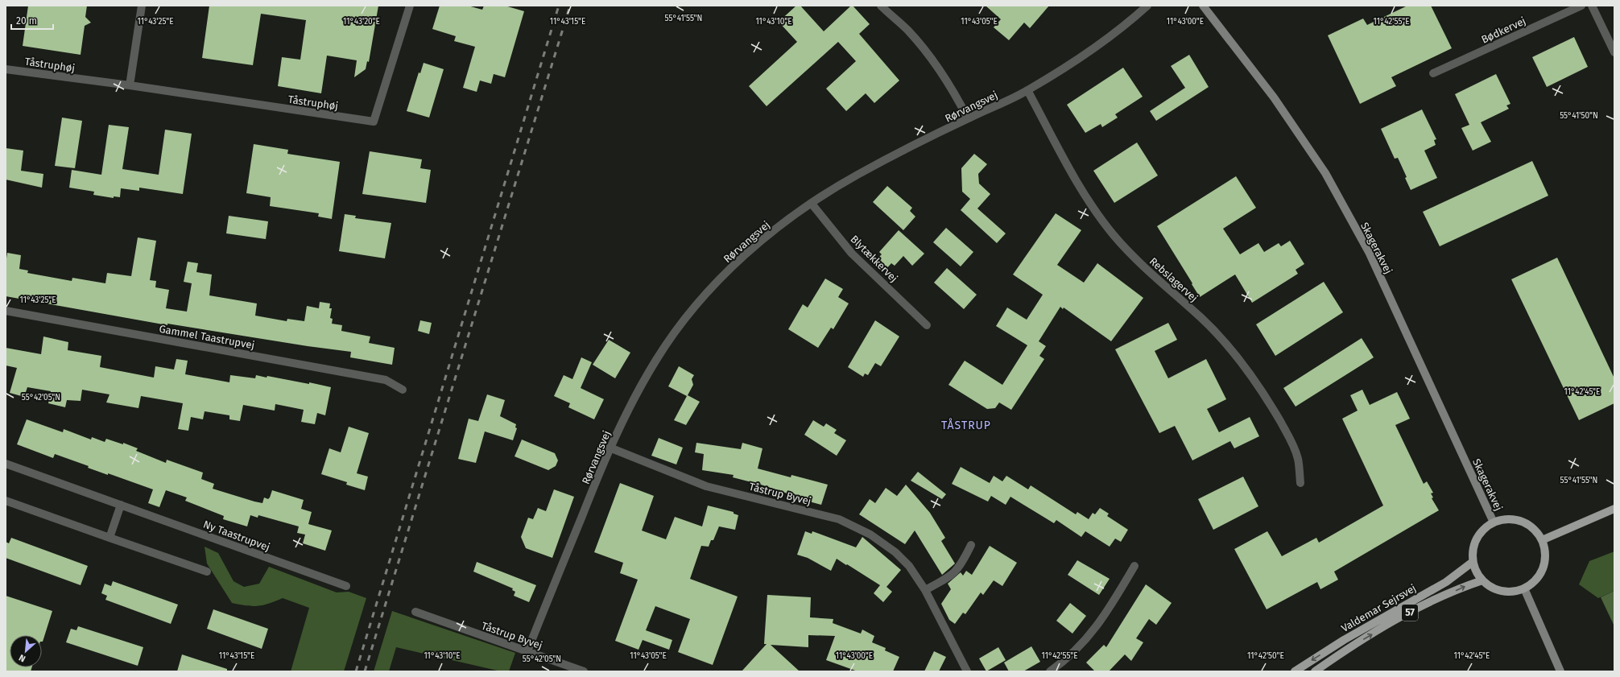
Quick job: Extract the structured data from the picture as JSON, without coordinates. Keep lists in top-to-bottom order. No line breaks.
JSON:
{"streets":{"main road":["Valdemar Sejrsvej","57"],"street":["Bødkervej","Tåstruphøj","Rørvangsvej","Skagerakvej","Blytækkervej","Rebslagervej","Gammel Taastrupvej","Tåstrup Byvej","Ny Taastrupvej"]},"crossings":[["Rørvangsvej","Blytækkervej"],["Rørvangsvej","Rebslagervej"],["Rørvangsvej","Tåstrup Byvej"],["Skagerakvej","Valdemar Sejrsvej"]],"districts":["TÅSTRUP"],"scale_bar":"20 m","north":"bottom left","coordinates":["55°41'55\"N","11°43'25\"E","11°43'20\"E","11°43'15\"E","11°43'10\"E","11°43'05\"E","11°43'00\"E","11°42'55\"E","55°41'50\"N","11°42'45\"E","55°42'05\"N","11°42'50\"E"]}
